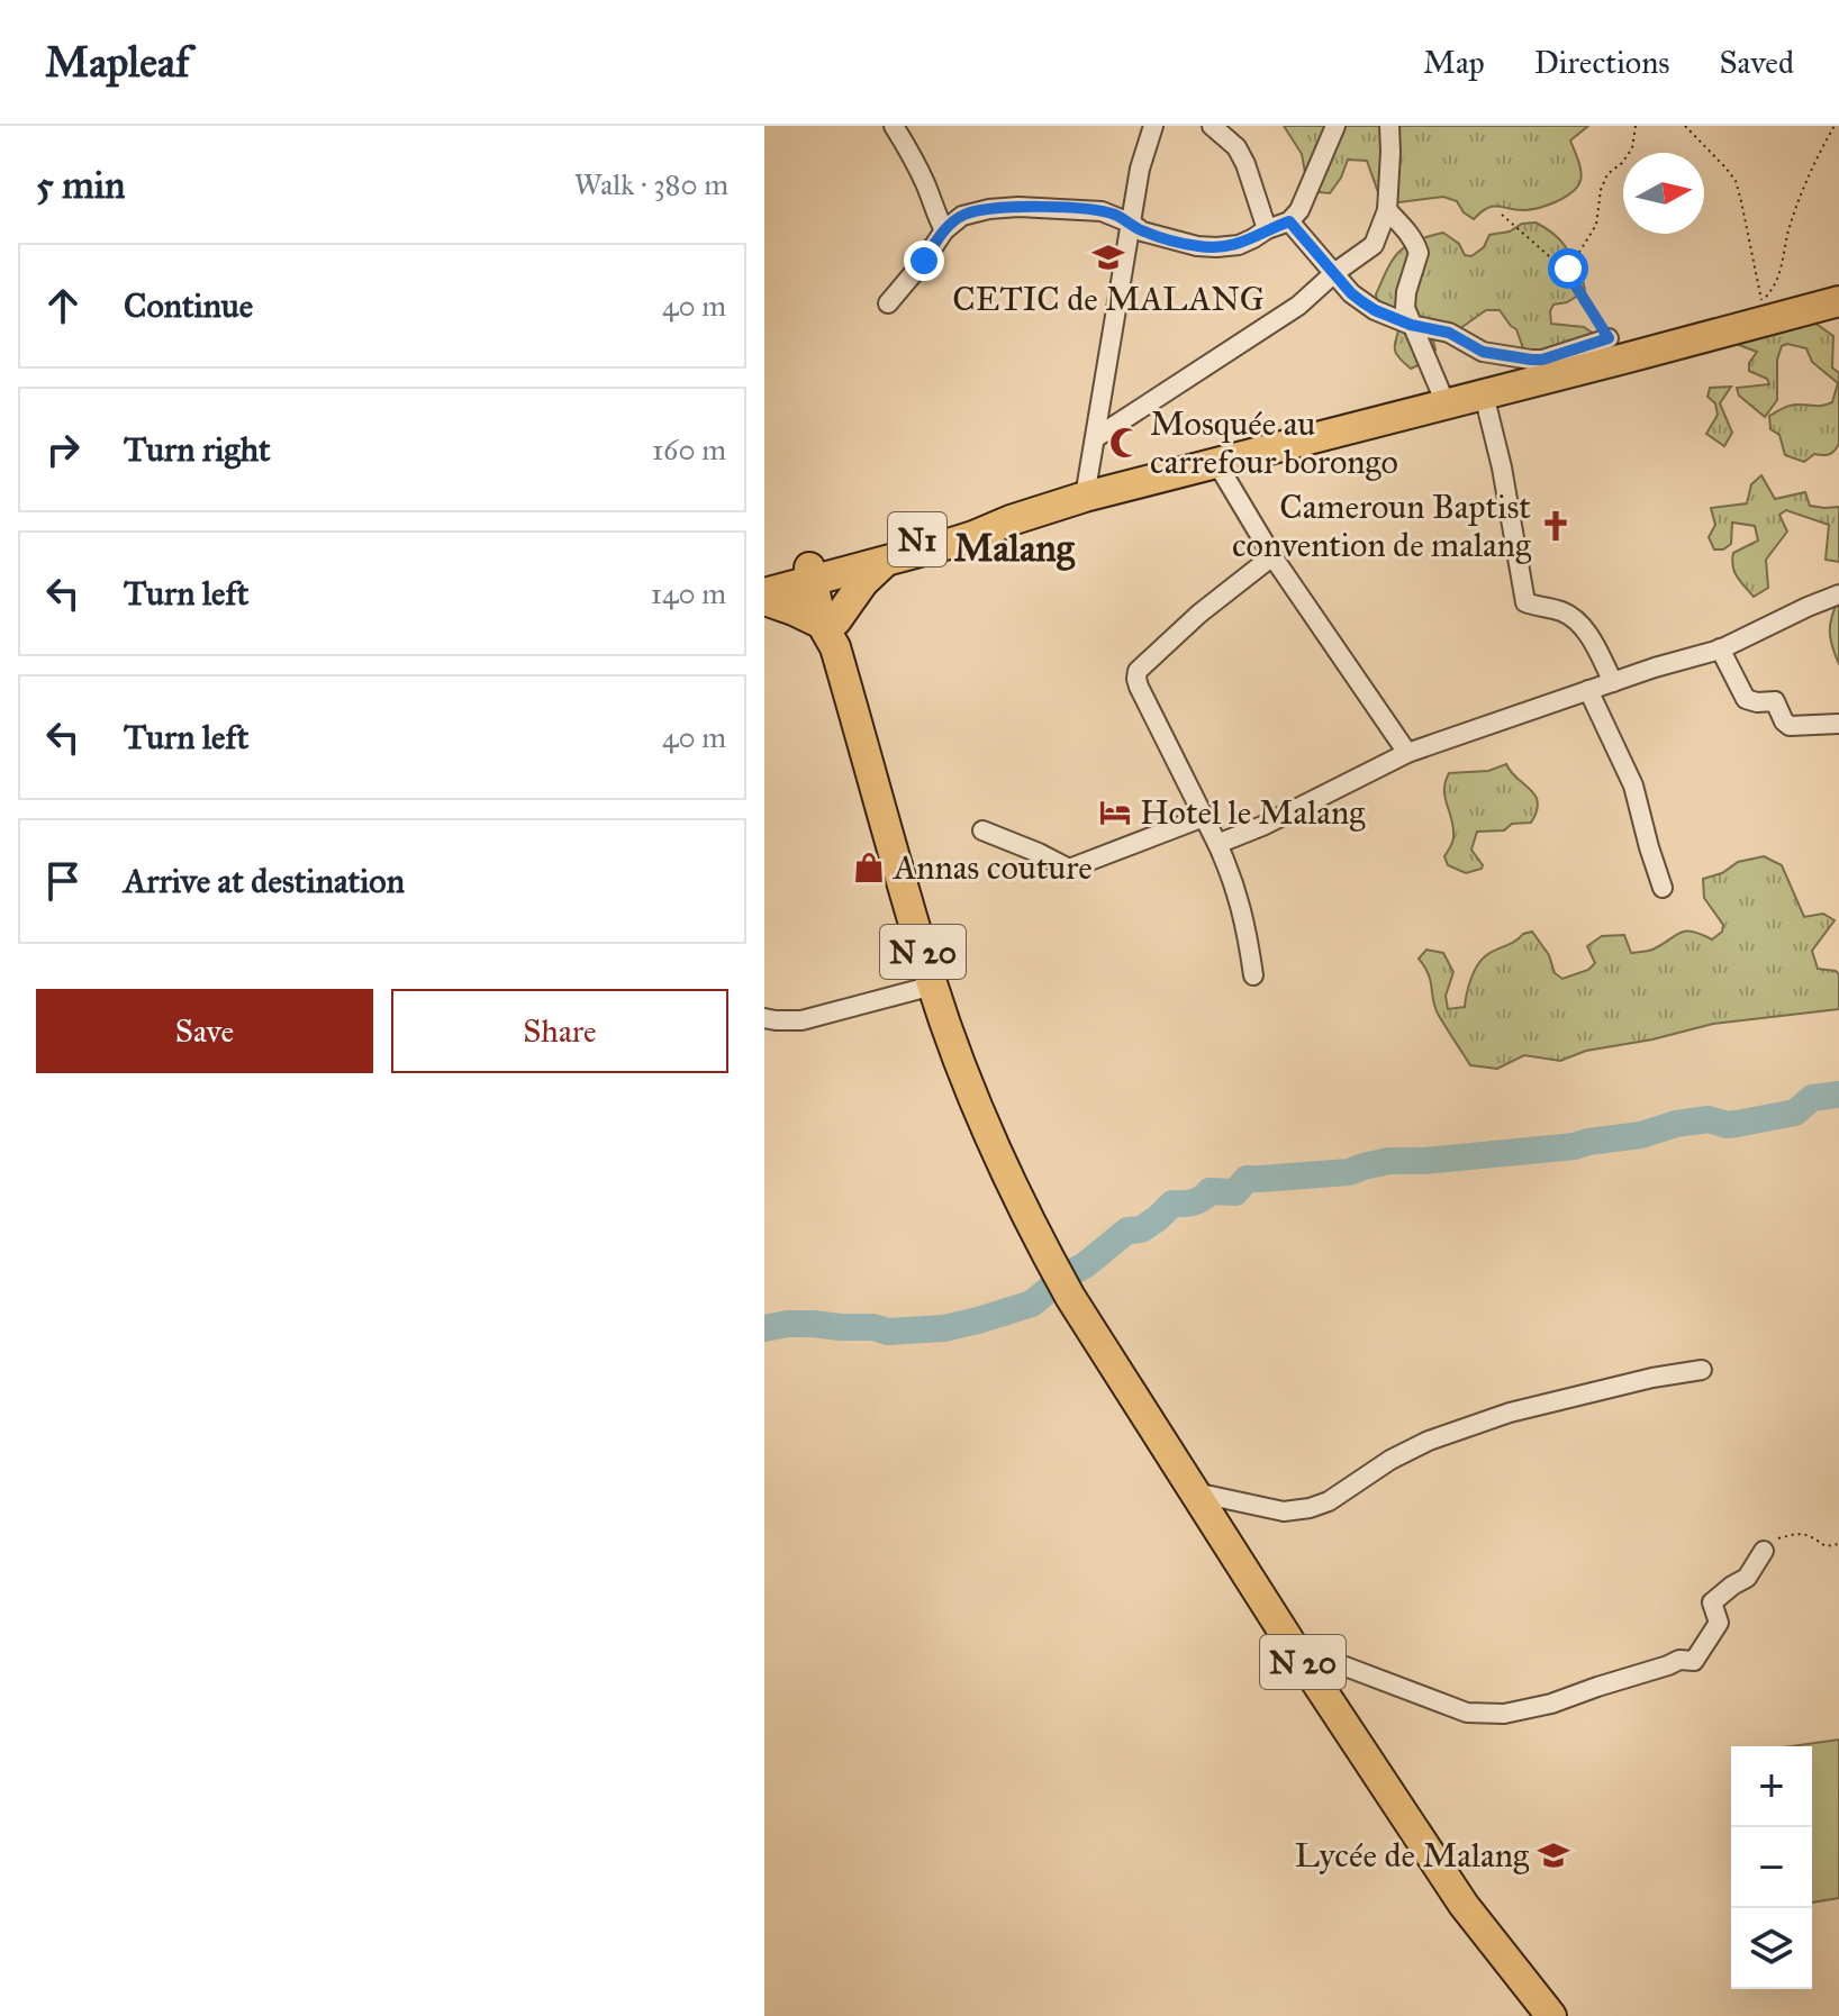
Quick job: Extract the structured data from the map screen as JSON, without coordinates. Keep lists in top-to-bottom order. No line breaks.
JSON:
{"streets":{"highway":["N1","N 20"]},"crossings":[["N1","N 20"]],"districts":["Malang"],"places":{"school or university":["CETIC de MALANG","Lycée de Malang"],"mosque":["Mosquée au carrefour borongo"],"church":["Cameroun Baptist convention de malang"],"hotel":["Hotel le Malang"],"shop":["Annas couture"]},"north":"right","page":{"header":"Mapleaf","nav":["Map","Directions","Saved"],"heading":["5 min","Walk · 380 m"],"list":[["Continue","40 m"],["Turn right","160 m"],["Turn left","140 m"],["Turn left","40 m"],"Arrive at destination"],"buttons":["Save","Share"],"map_buttons":["+","−"]}}
